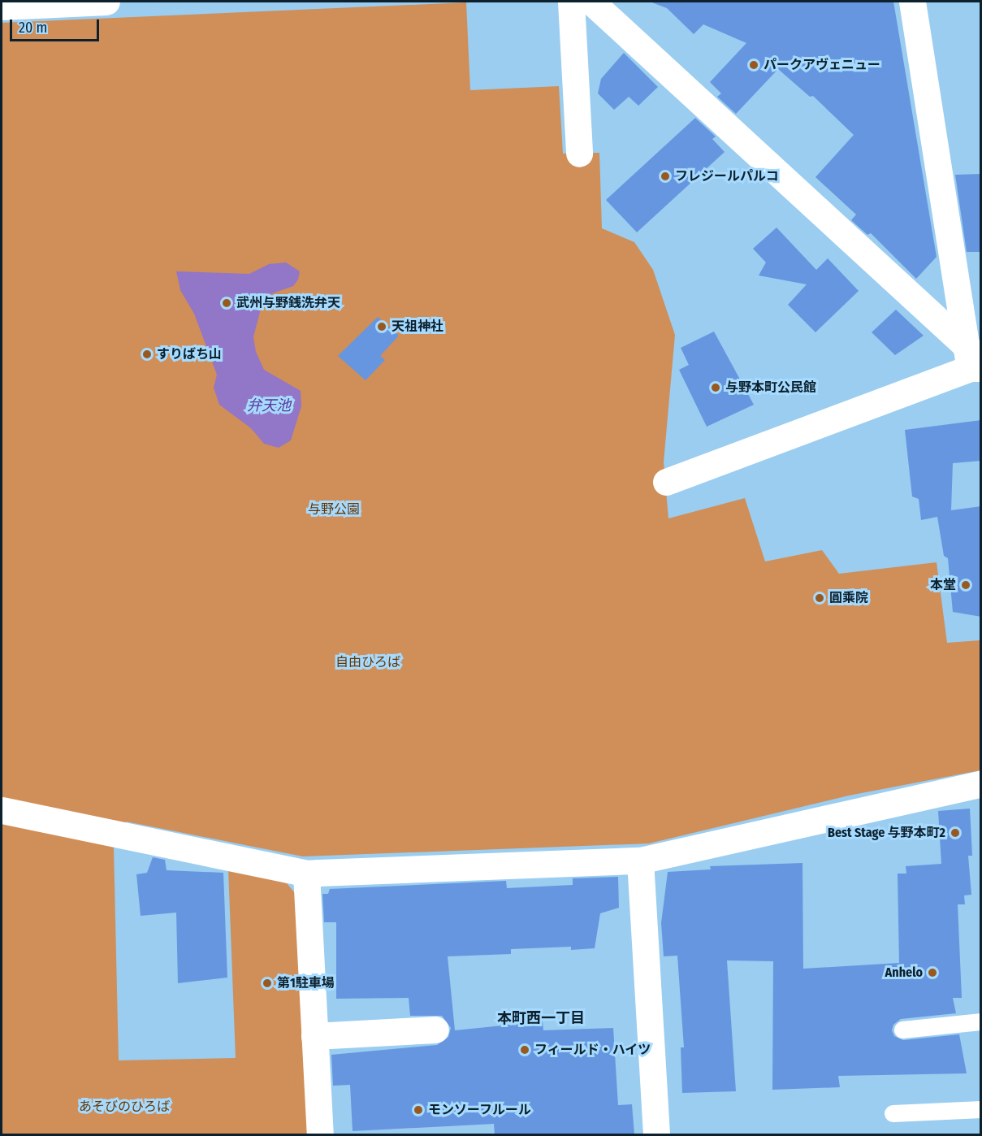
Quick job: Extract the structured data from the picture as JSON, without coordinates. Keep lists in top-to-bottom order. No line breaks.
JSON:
{"districts":["本町西一丁目"],"water":["弁天池"],"parks":["与野公園","自由ひろば","あそびのひろば"],"places":["パークアヴェニュー","フレジールパルコ","武州与野銭洗弁天","天祖神社","すりばち山","与野本町公民館","本堂","圓乘院","Best Stage 与野本町2","Anhelo","第1駐車場","フィールド・ハイツ","モンソーフルール"],"scale_bar":"20 m"}
